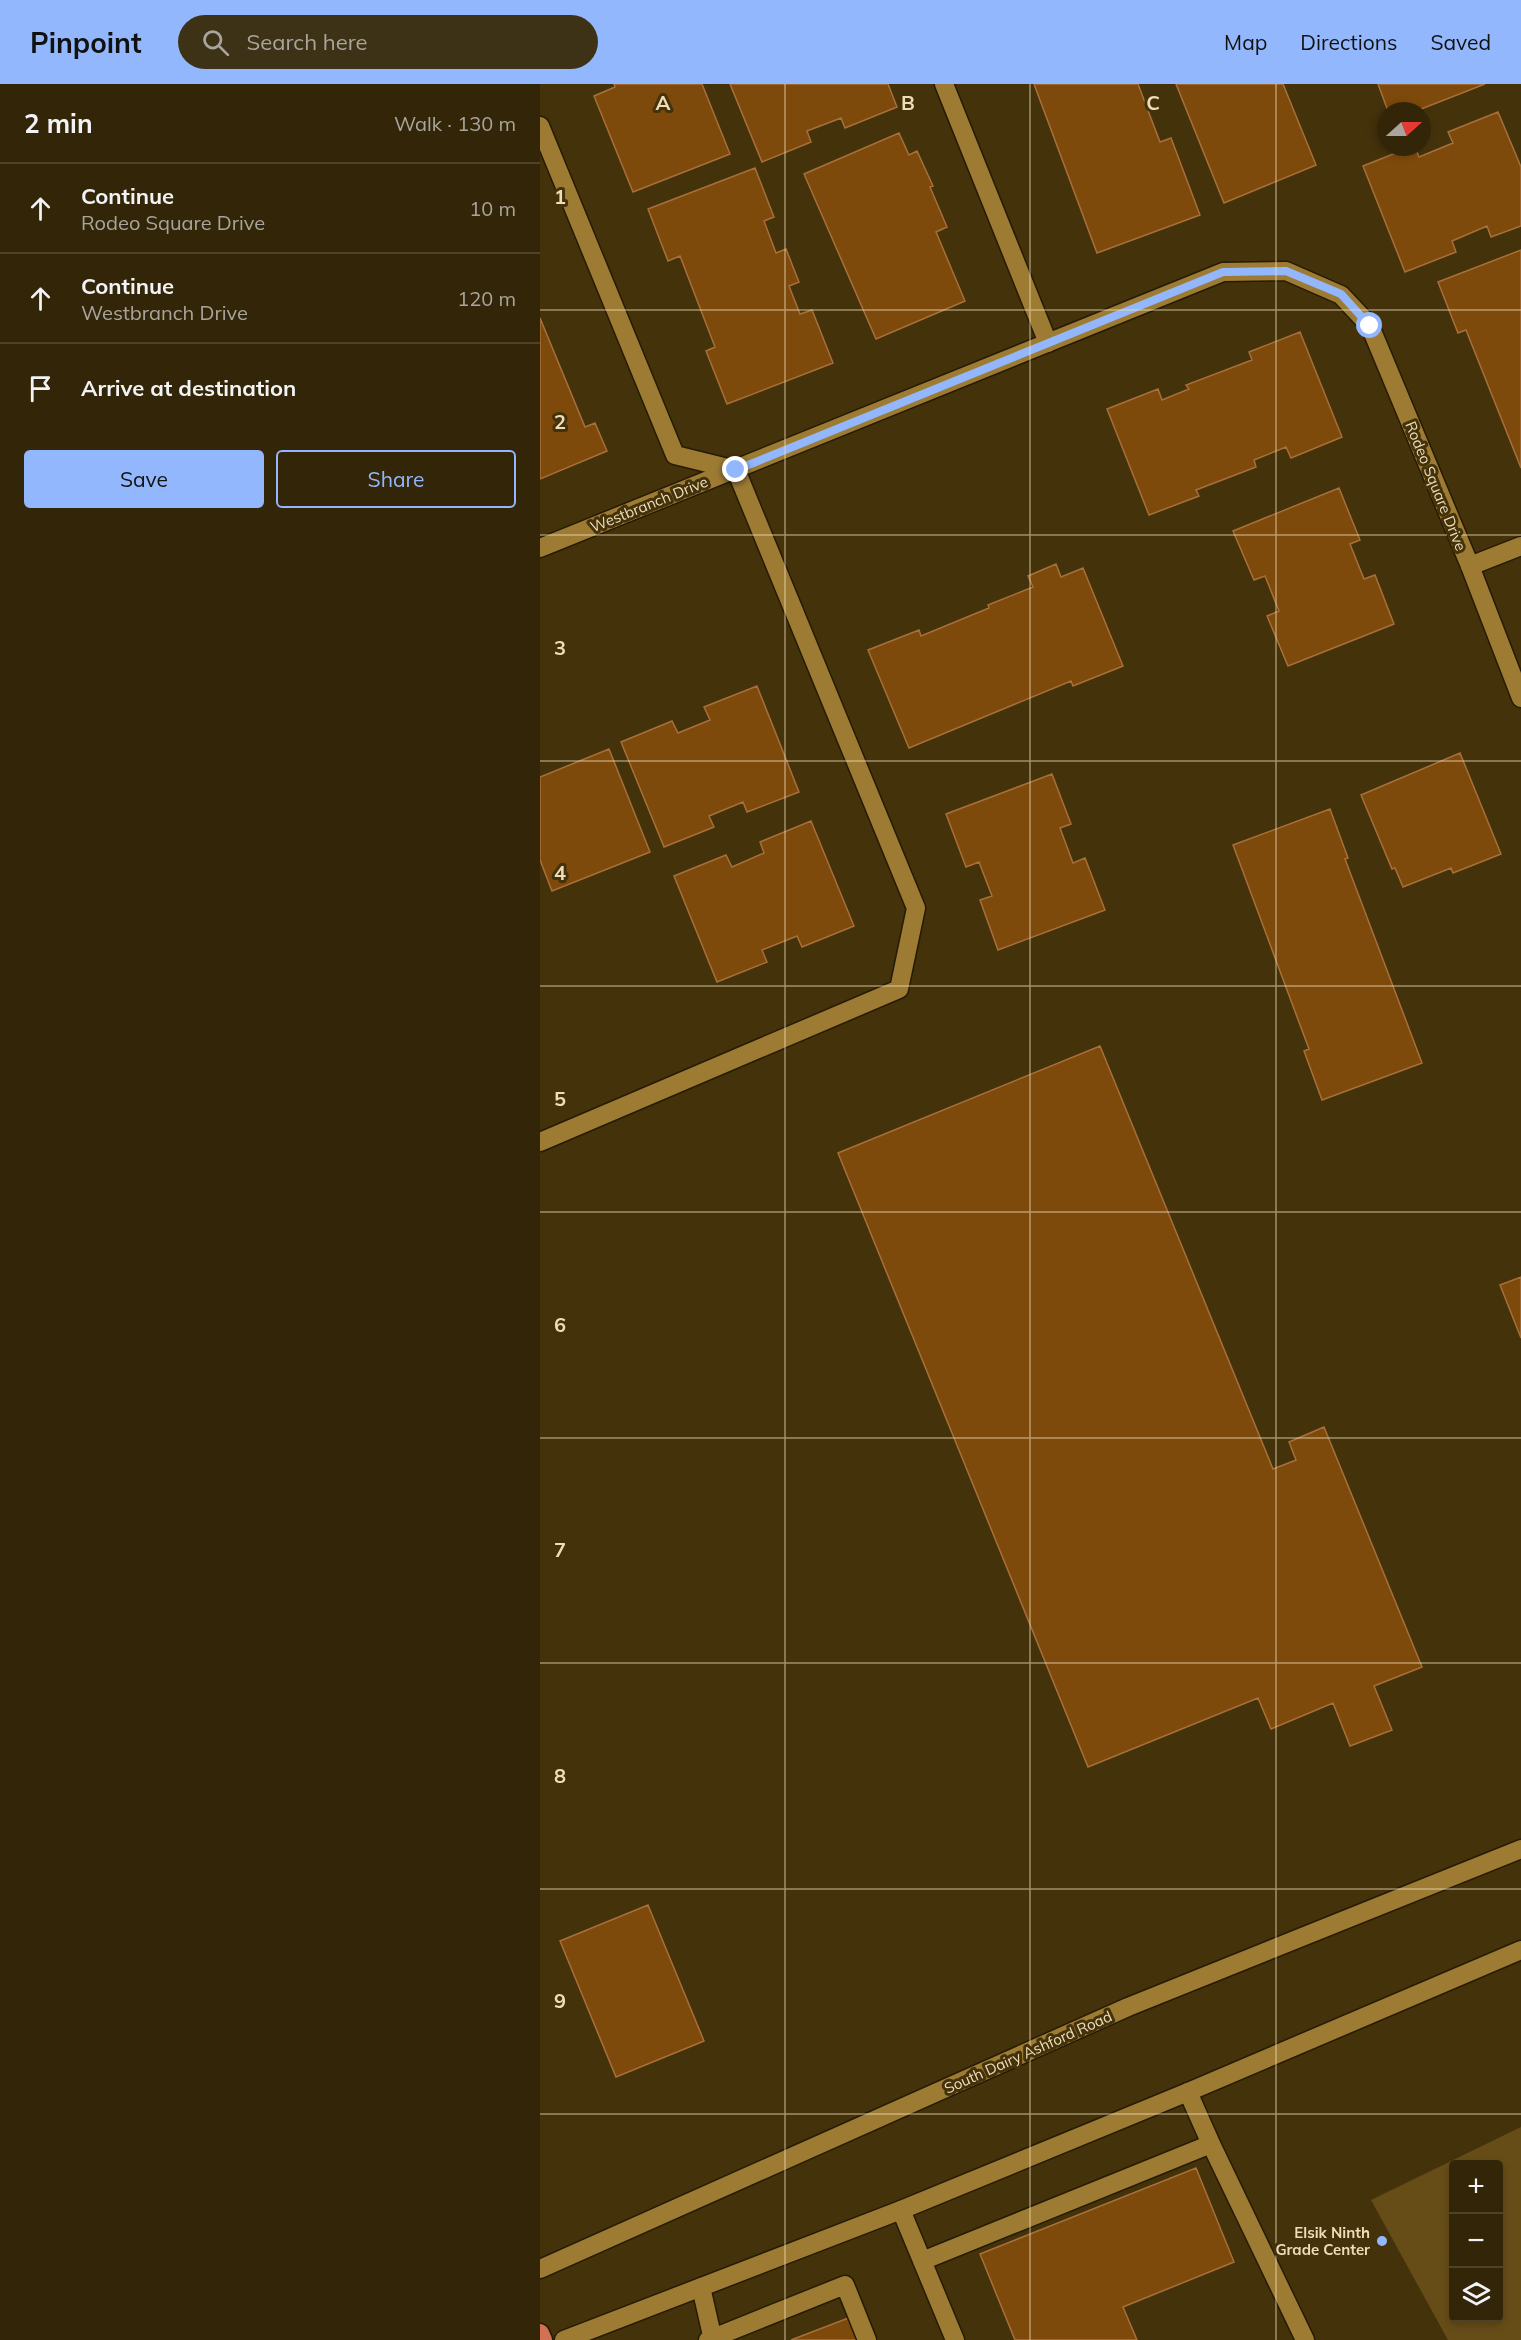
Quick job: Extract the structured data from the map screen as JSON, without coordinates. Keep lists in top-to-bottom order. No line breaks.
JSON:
{"streets":{"main road":["Rodeo Square Drive","Westbranch Drive","South Dairy Ashford Road"]},"crossings":[["Rodeo Square Drive","Westbranch Drive"]],"places":["Elsik Ninth Grade Center"],"north":"right","page":{"header":"Pinpoint","search":"Search here","nav":["Map","Directions","Saved"],"heading":["2 min","Walk · 130 m"],"list":[["Continue","Rodeo Square Drive","10 m"],["Continue","Westbranch Drive","120 m"],"Arrive at destination"],"buttons":["Save","Share"],"map_buttons":["+","−"]},"grid":{"columns":["A","B","C"],"rows":["1","2","3","4","5","6","7","8","9"]}}
